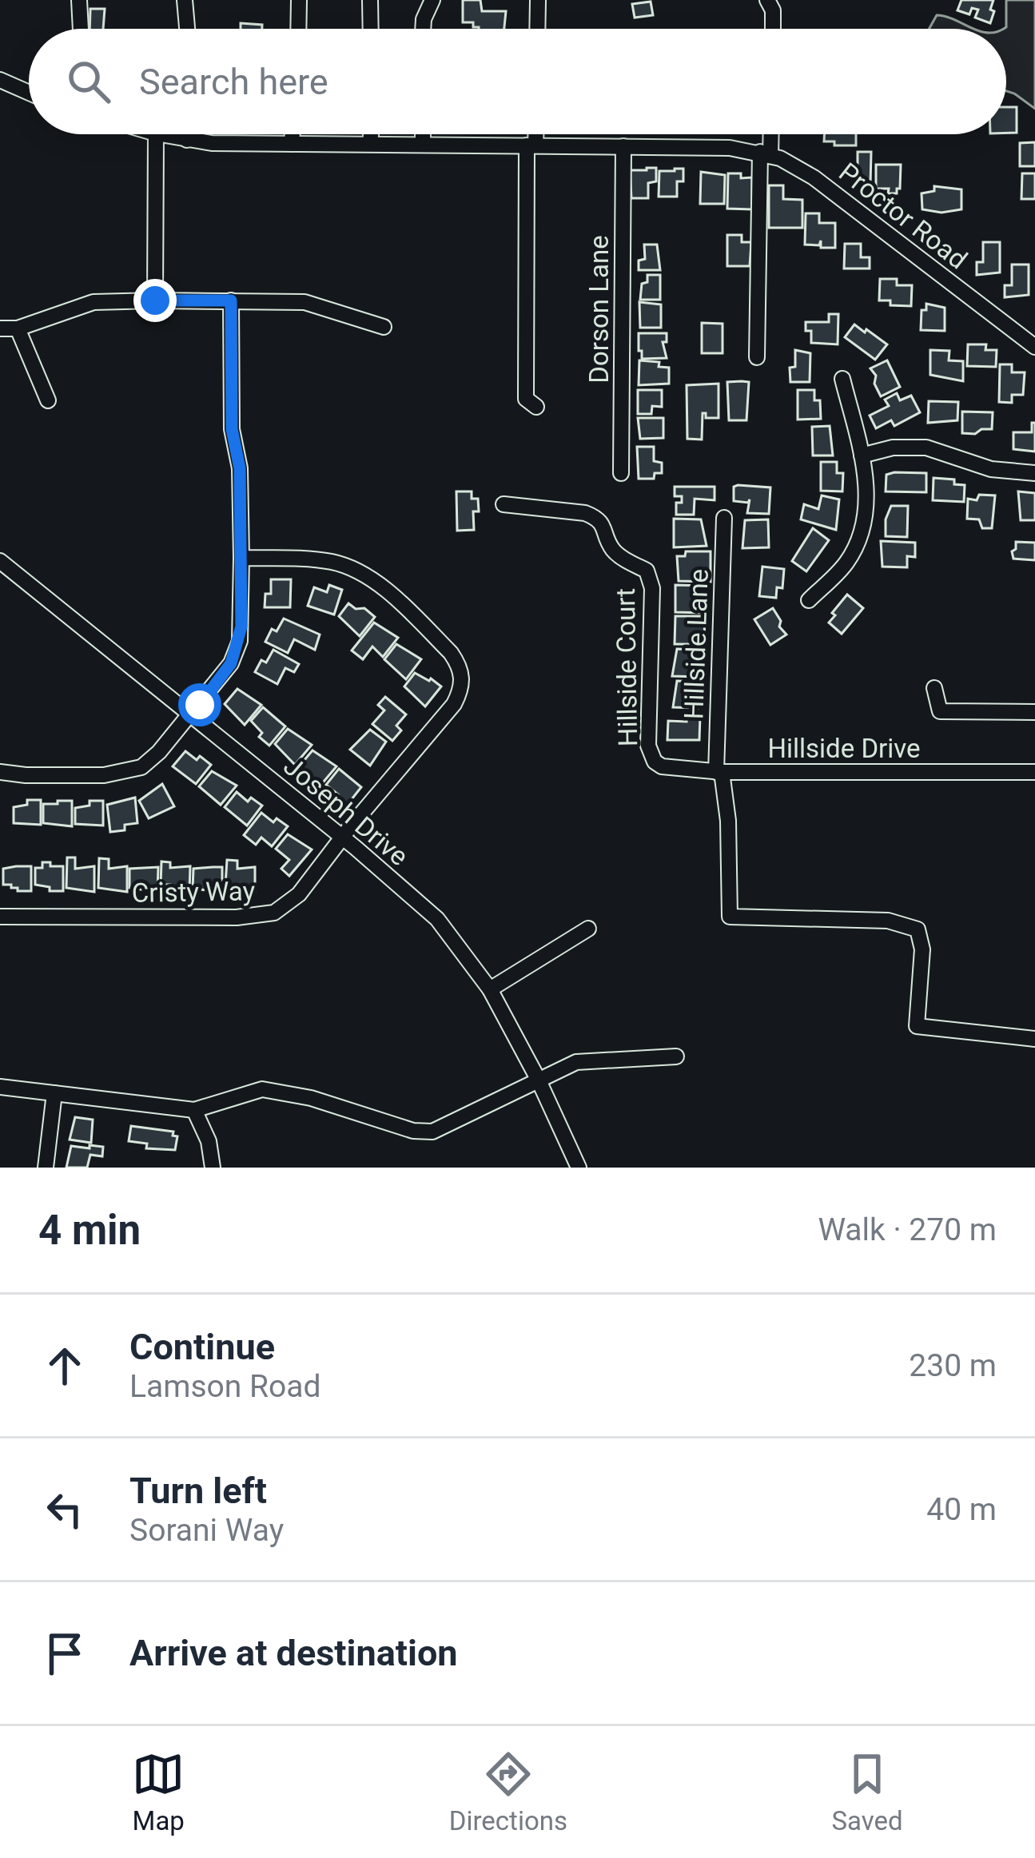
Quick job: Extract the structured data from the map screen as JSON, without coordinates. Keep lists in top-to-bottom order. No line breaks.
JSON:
{"streets":{"street":["Proctor Road","Dorson Lane","Hillside Lane","Hillside Court","Hillside Drive","Joseph Drive","Cristy Way"]},"crossings":[["Proctor Road","Dorson Lane"],["Hillside Lane","Hillside Drive"],["Hillside Court","Hillside Drive"],["Joseph Drive","Cristy Way"]],"page":{"search":"Search here","heading":["4 min","Walk · 270 m"],"list":[["Continue","Lamson Road","230 m"],["Turn left","Sorani Way","40 m"],"Arrive at destination"],"nav":["Map","Directions","Saved"]}}
